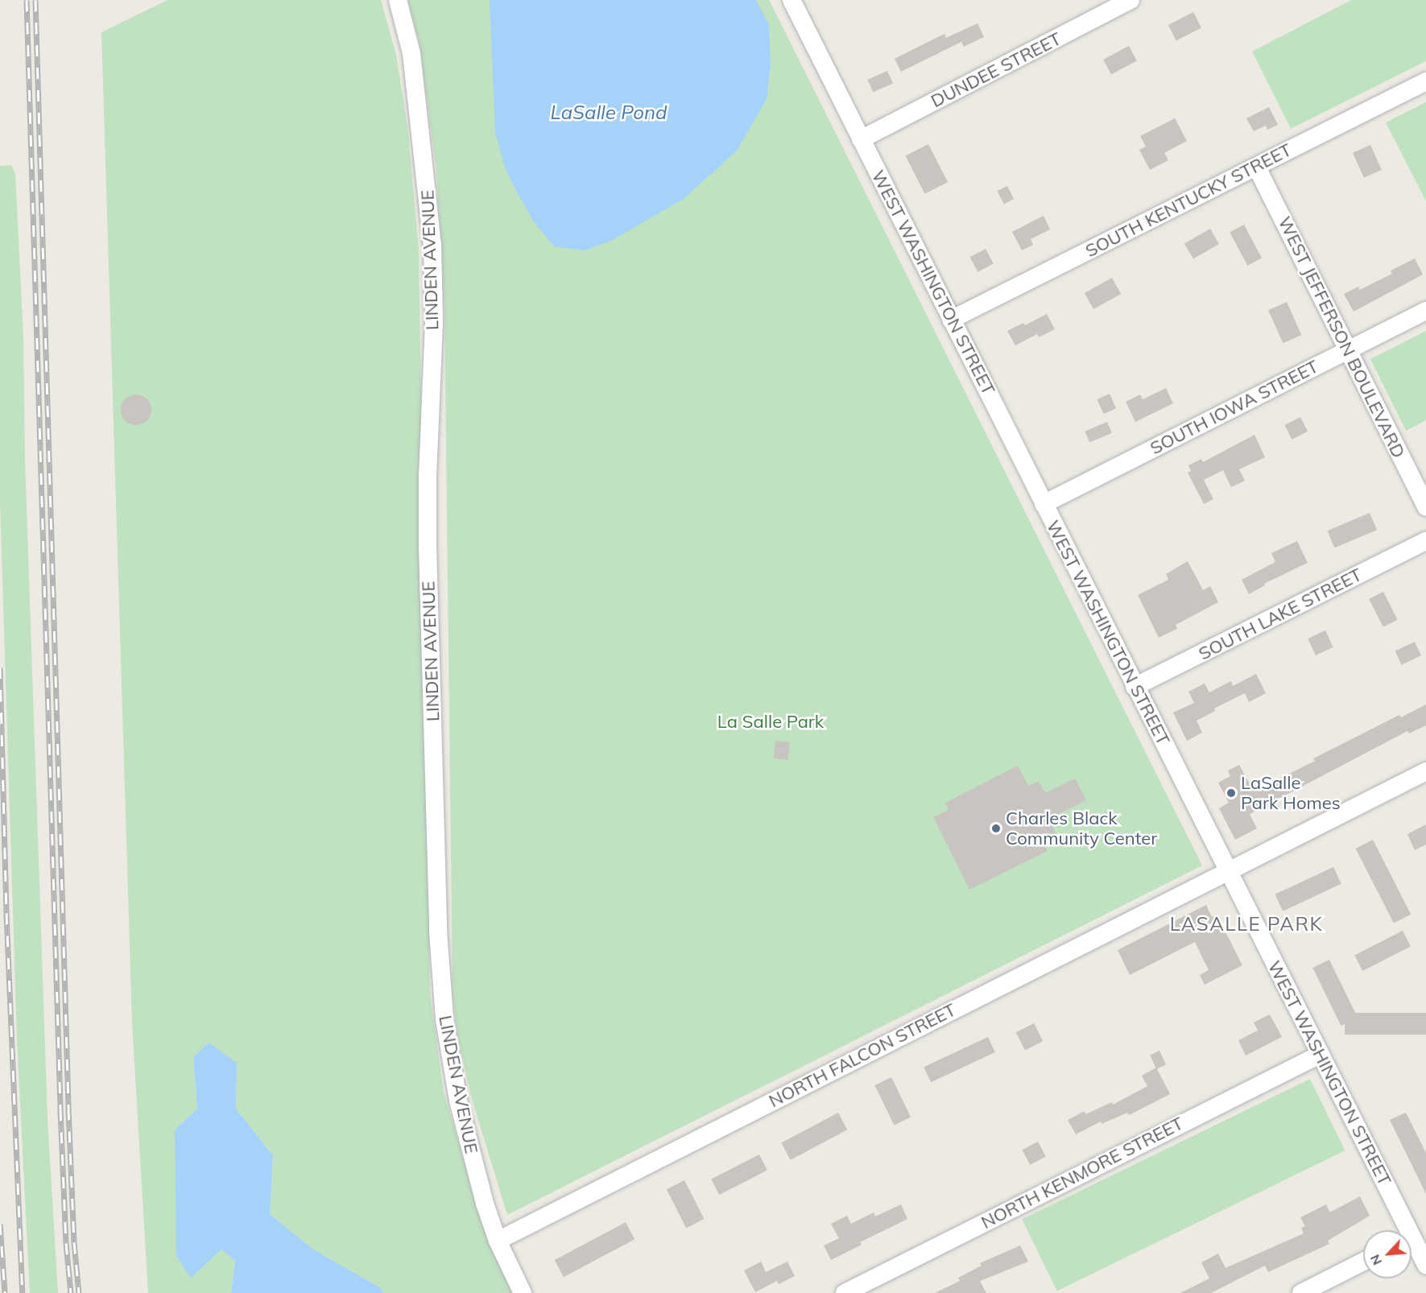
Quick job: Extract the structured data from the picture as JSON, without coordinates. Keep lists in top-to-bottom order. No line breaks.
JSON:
{"streets":{"street":["DUNDEE STREET","SOUTH KENTUCKY STREET","LINDEN AVENUE","WEST WASHINGTON STREET","WEST JEFFERSON BOULEVARD","SOUTH IOWA STREET","SOUTH LAKE STREET","NORTH FALCON STREET","NORTH KENMORE STREET"]},"crossings":[["DUNDEE STREET","WEST WASHINGTON STREET"],["SOUTH KENTUCKY STREET","WEST WASHINGTON STREET"],["SOUTH KENTUCKY STREET","WEST JEFFERSON BOULEVARD"],["LINDEN AVENUE","NORTH FALCON STREET"],["WEST WASHINGTON STREET","SOUTH IOWA STREET"],["WEST WASHINGTON STREET","SOUTH LAKE STREET"],["WEST WASHINGTON STREET","NORTH FALCON STREET"],["WEST WASHINGTON STREET","NORTH KENMORE STREET"],["WEST JEFFERSON BOULEVARD","SOUTH IOWA STREET"]],"districts":["LASALLE PARK"],"water":["LaSalle Pond"],"parks":["La Salle Park"],"places":["LaSalle Park Homes","Charles Black Community Center"],"north":"bottom left"}
